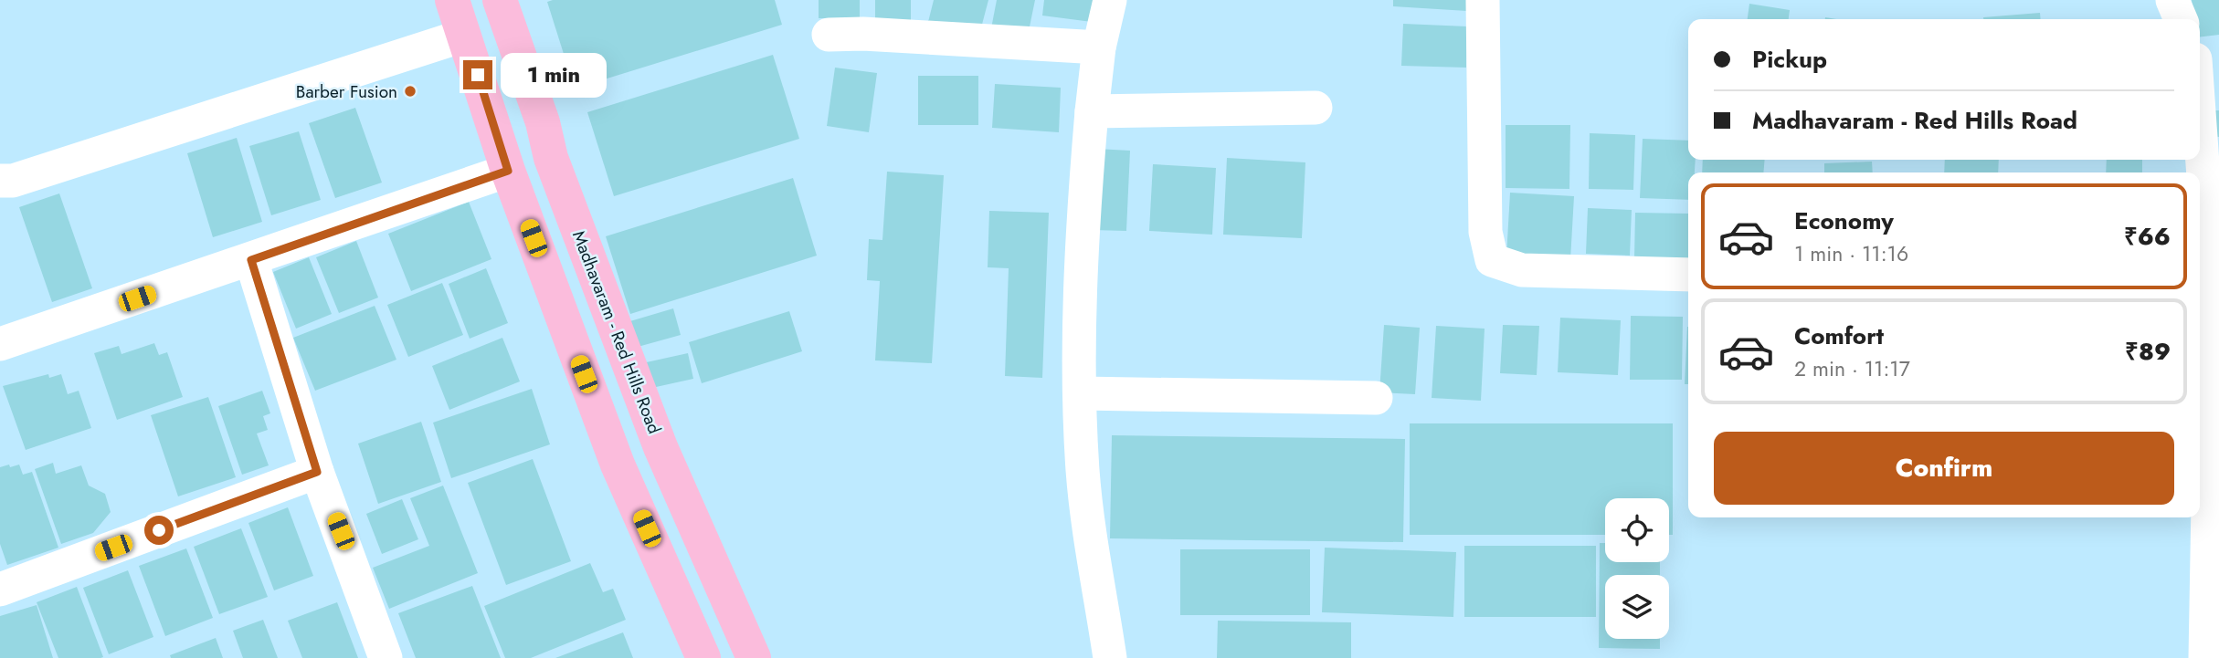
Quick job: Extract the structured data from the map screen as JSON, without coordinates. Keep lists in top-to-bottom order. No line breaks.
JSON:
{"streets":{"main road":["Madhavaram - Red Hills Road"]},"places":["Barber Fusion"],"page":{"banner":["Pickup","Madhavaram - Red Hills Road"],"bubble":"1 min","list":[{"name":"Economy","note":"1 min · 11:16","value":"₹66"},{"name":"Comfort","note":"2 min · 11:17","value":"₹89"}],"buttons":"Confirm"}}
